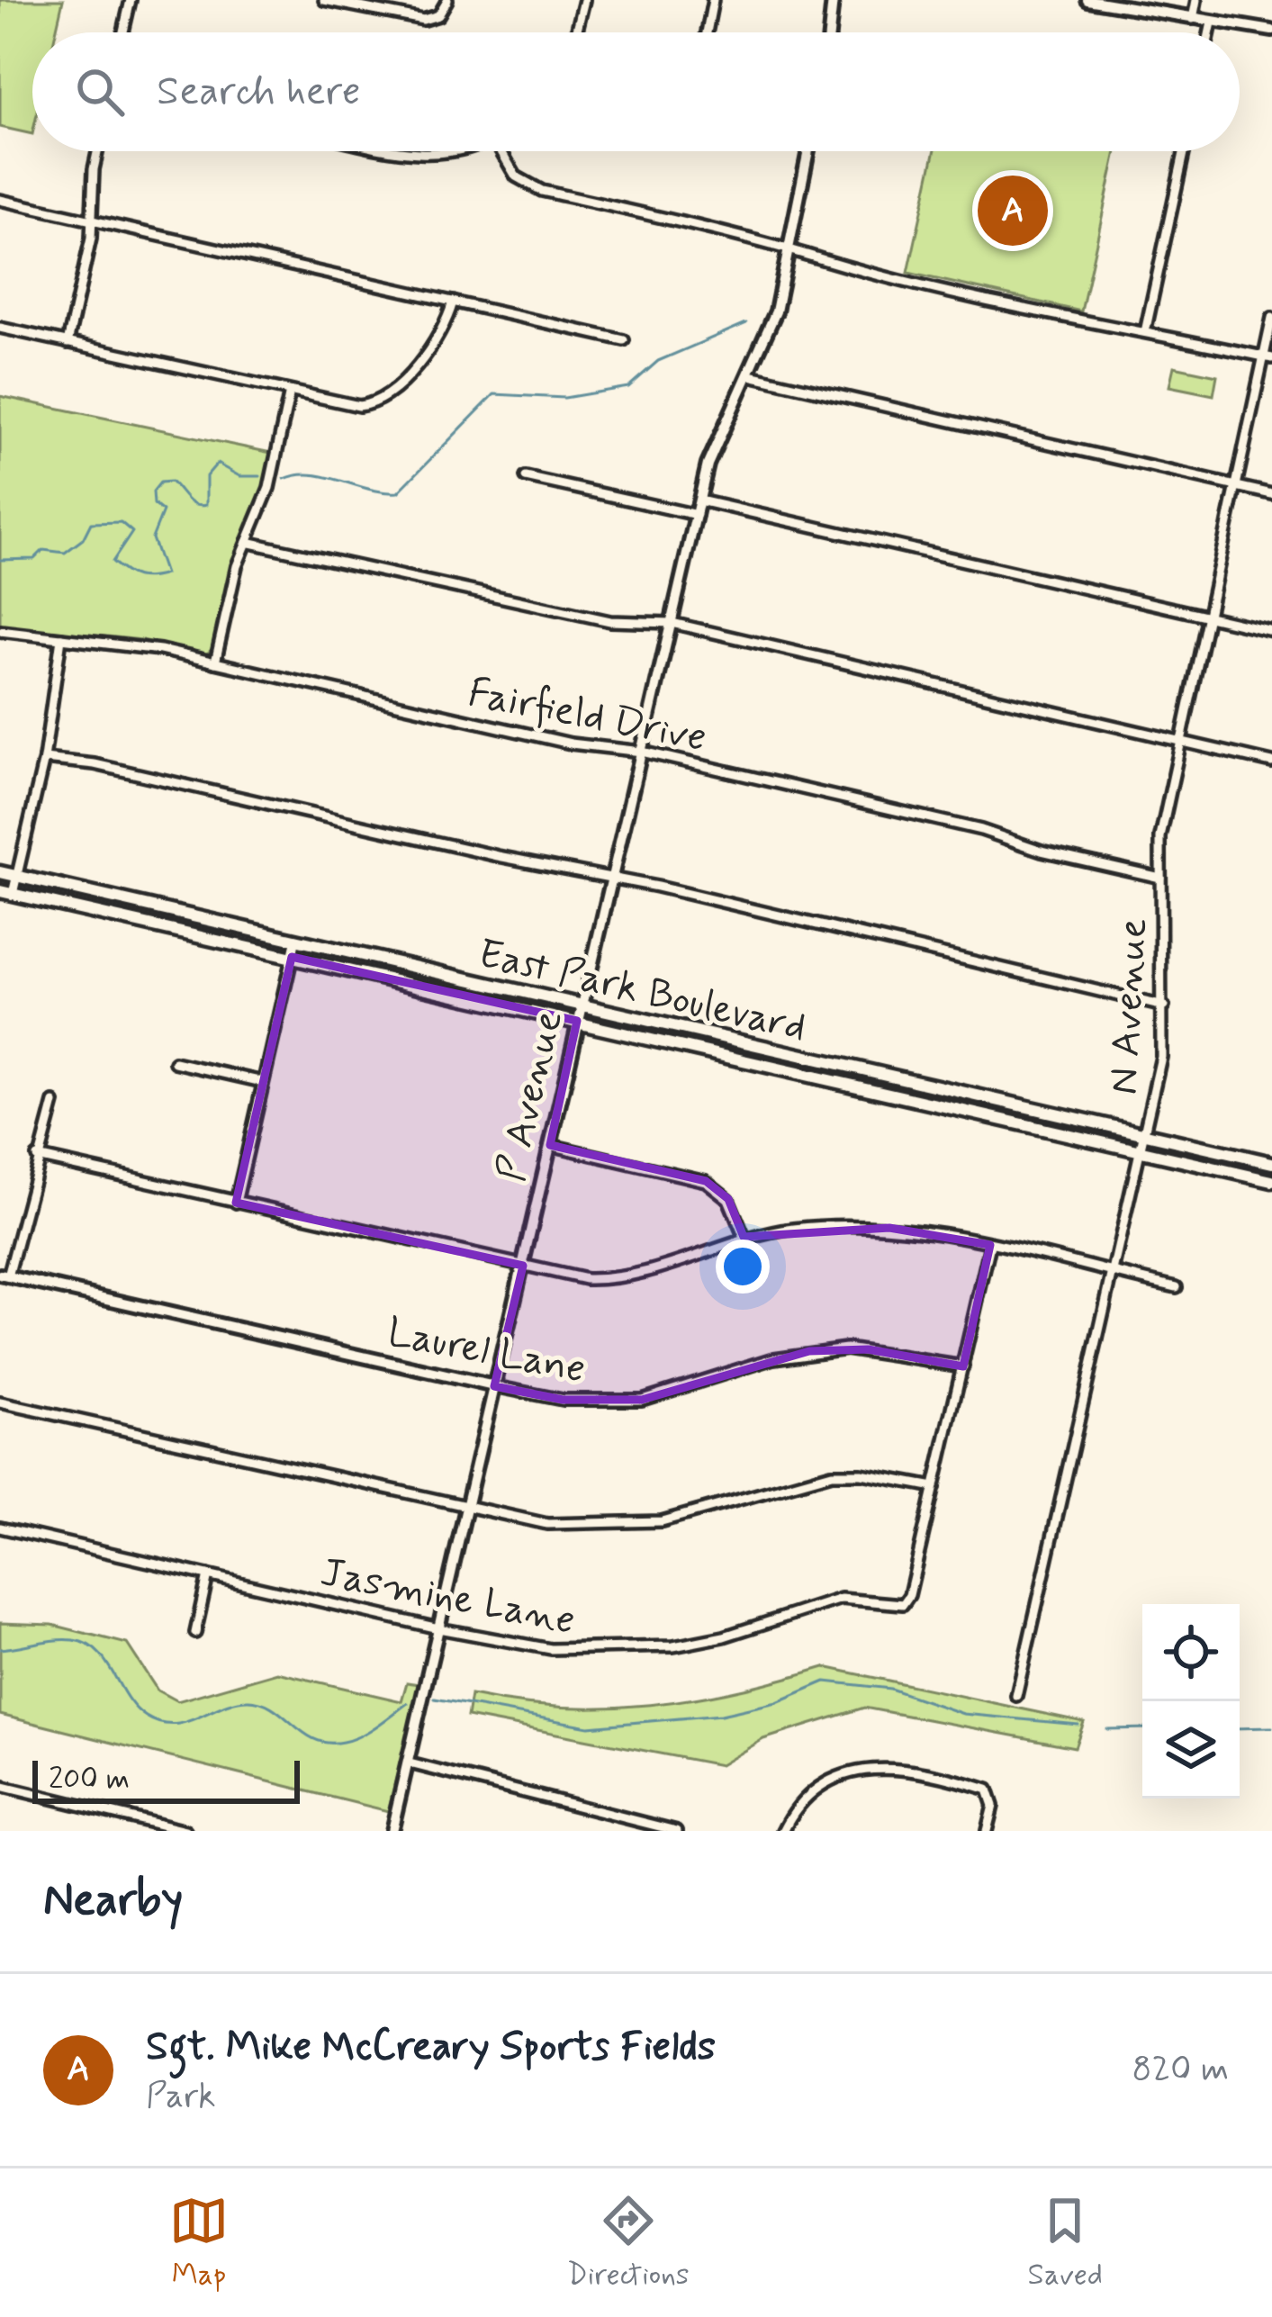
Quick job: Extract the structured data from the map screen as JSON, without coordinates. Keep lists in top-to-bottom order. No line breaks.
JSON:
{"streets":{"main road":["East Park Boulevard"],"street":["Fairfield Drive","N Avenue","P Avenue","Laurel Lane","Jasmine Lane"]},"crossings":[["Fairfield Drive","N Avenue"],["Fairfield Drive","P Avenue"],["East Park Boulevard","N Avenue"],["East Park Boulevard","P Avenue"],["P Avenue","Laurel Lane"],["P Avenue","Jasmine Lane"],["Laurel Lane","Jasmine Lane"]],"scale_bar":"200 m","page":{"search":"Search here","pins":"A","scale":"200 m","heading":"Nearby","list":[{"mark":"A","name":"Sgt. Mike McCreary Sports Fields","note":"Park","value":"820 m"}],"nav":["Map","Directions","Saved"]}}
